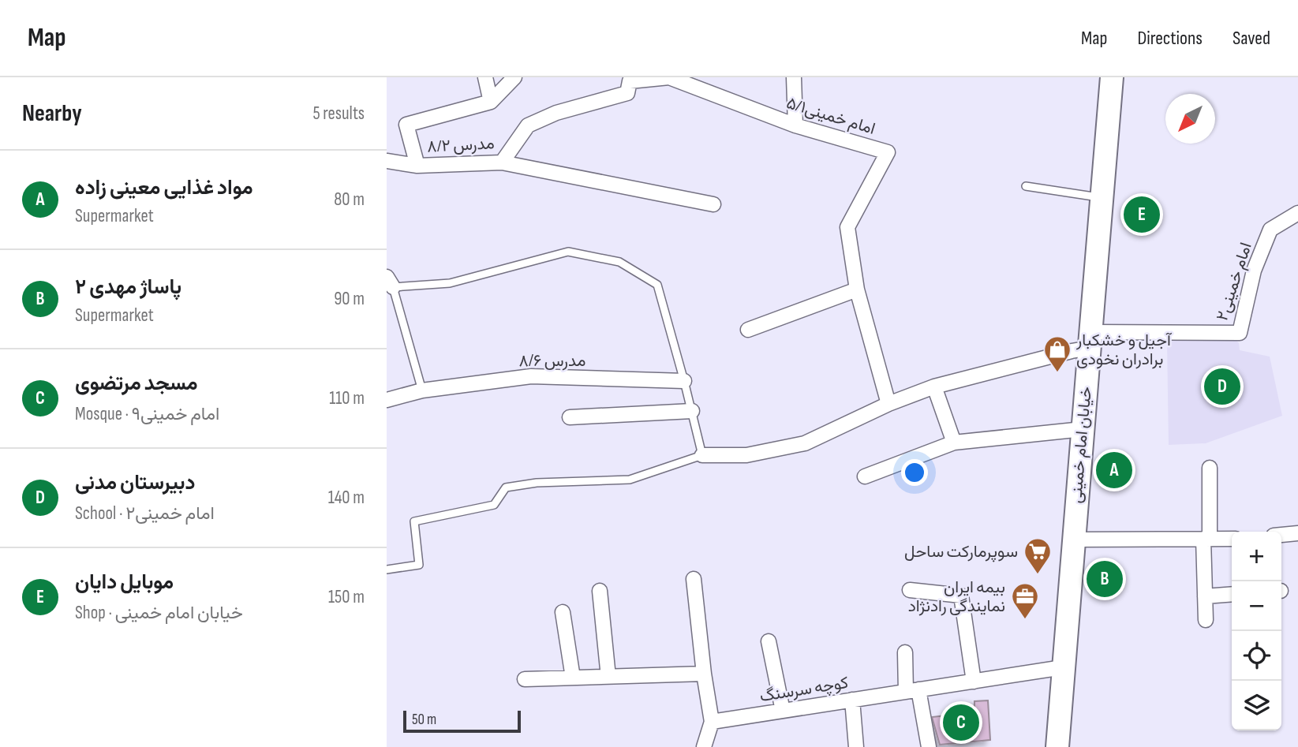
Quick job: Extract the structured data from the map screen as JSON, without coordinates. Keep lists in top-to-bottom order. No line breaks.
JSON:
{"streets":{"main road":["خیابان امام خمینی"],"street":["امام خمینی۵/۱","مدرس ۸/۲","امام خمینی۲","مدرس ۸/۶","کوچه سرسنگ"]},"crossings":[["امام خمینی۵/۱","مدرس ۸/۲"],["امام خمینی۲","خیابان امام خمینی"],["خیابان امام خمینی","کوچه سرسنگ"]],"places":{"shop":["آجیل و خشکبار برادران نخودی"],"supermarket":["سوپرمارکت ساحل"],"office":["بیمه ایران نمایندگی رادنژاد"]},"scale_bar":"50 m","north":"bottom left","page":{"header":"Map","nav":["Map","Directions","Saved"],"heading":["Nearby","5 results"],"list":[{"mark":"A","name":"مواد غذایی معینی زاده","note":"Supermarket","value":"80 m"},{"mark":"B","name":"پاساژ مهدی ۲","note":"Supermarket","value":"90 m"},{"mark":"C","name":"مسجد مرتضوی","note":"Mosque · امام خمینی۹","value":"110 m"},{"mark":"D","name":"دبیرستان مدنی","note":"School · امام خمینی۲","value":"140 m"},{"mark":"E","name":"موبایل دایان","note":"Shop · خیابان امام خمینی","value":"150 m"}],"pins":["E","D","A","B","C"],"map_buttons":["+","−"],"scale":"50 m"}}
